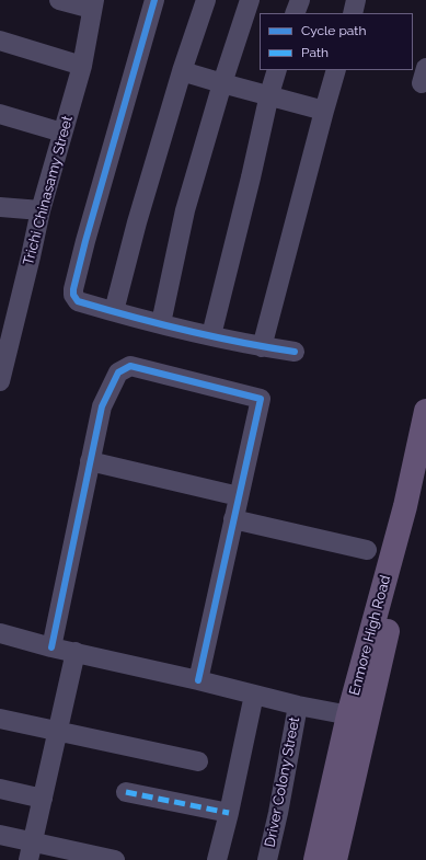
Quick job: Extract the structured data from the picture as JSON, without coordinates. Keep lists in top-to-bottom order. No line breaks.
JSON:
{"streets":{"main road":["Enmore High Road"],"street":["Trichi Chinasamy Street","Driver Colony Street"]},"legend":["Cycle path","Path"]}
